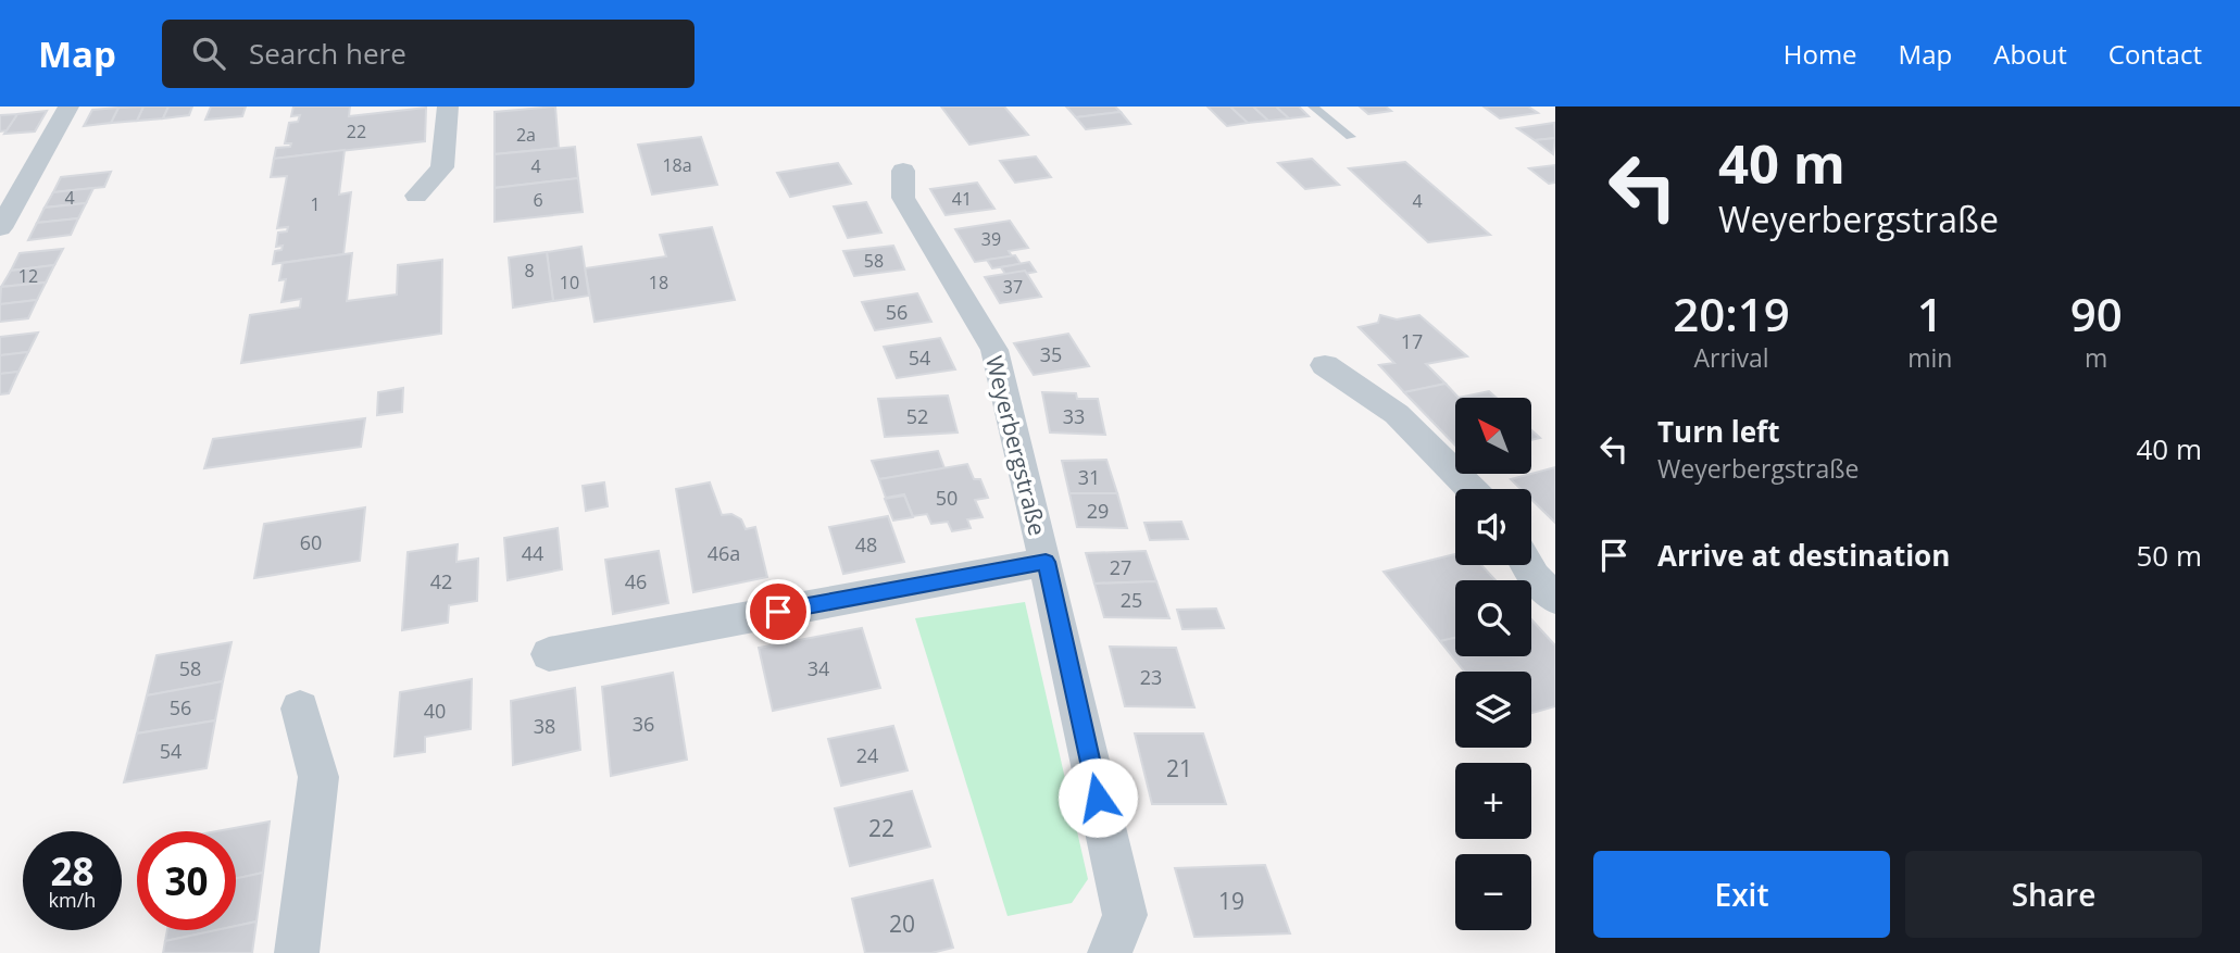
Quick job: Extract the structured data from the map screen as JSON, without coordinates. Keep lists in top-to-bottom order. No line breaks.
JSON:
{"streets":{"street":["Weyerbergstraße"]},"house_numbers":["22","2a","18a","4","4","41","6","4","1","39","58","8","12","10","18","37","56","17","35","54","52","33","31","50","29","60","48","44","46a","27","42","46","25","58","34","23","56","40","36","38","54","24","21","22","19","20"],"north":"top left","page":{"header":"Map","search":"Search here","nav":["Home","Map","About","Contact"],"turn":["40 m","Weyerbergstraße"],"eta":["20:19","Arrival","1","min","90","m"],"list":[{"name":"Turn left","note":"Weyerbergstraße","value":"40 m"},{"name":"Arrive at destination","value":"50 m"}],"map_buttons":["+","−"],"speed":"28 km/h","limit":"30","buttons":["Exit","Share"]}}
